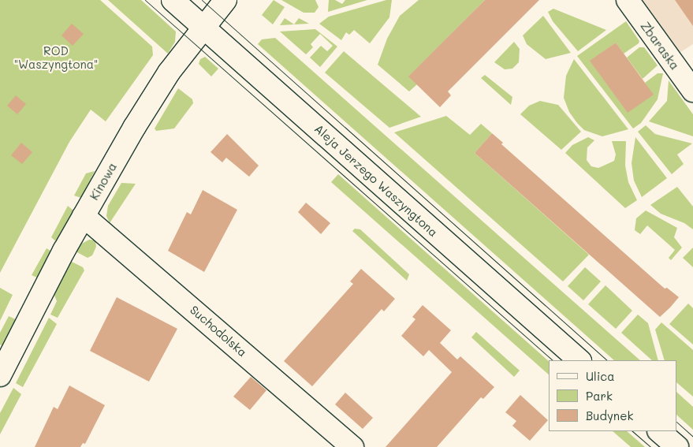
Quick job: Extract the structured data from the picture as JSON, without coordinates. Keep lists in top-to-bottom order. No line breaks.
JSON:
{"streets":{"street":["Zbaraska","Aleja Jerzego Waszyngtona","Kinowa","Suchodolska"]},"crossings":[["Aleja Jerzego Waszyngtona","Kinowa"],["Kinowa","Suchodolska"]],"parks":["ROD \"Waszyngtona\""],"legend":["Ulica","Park","Budynek"]}
